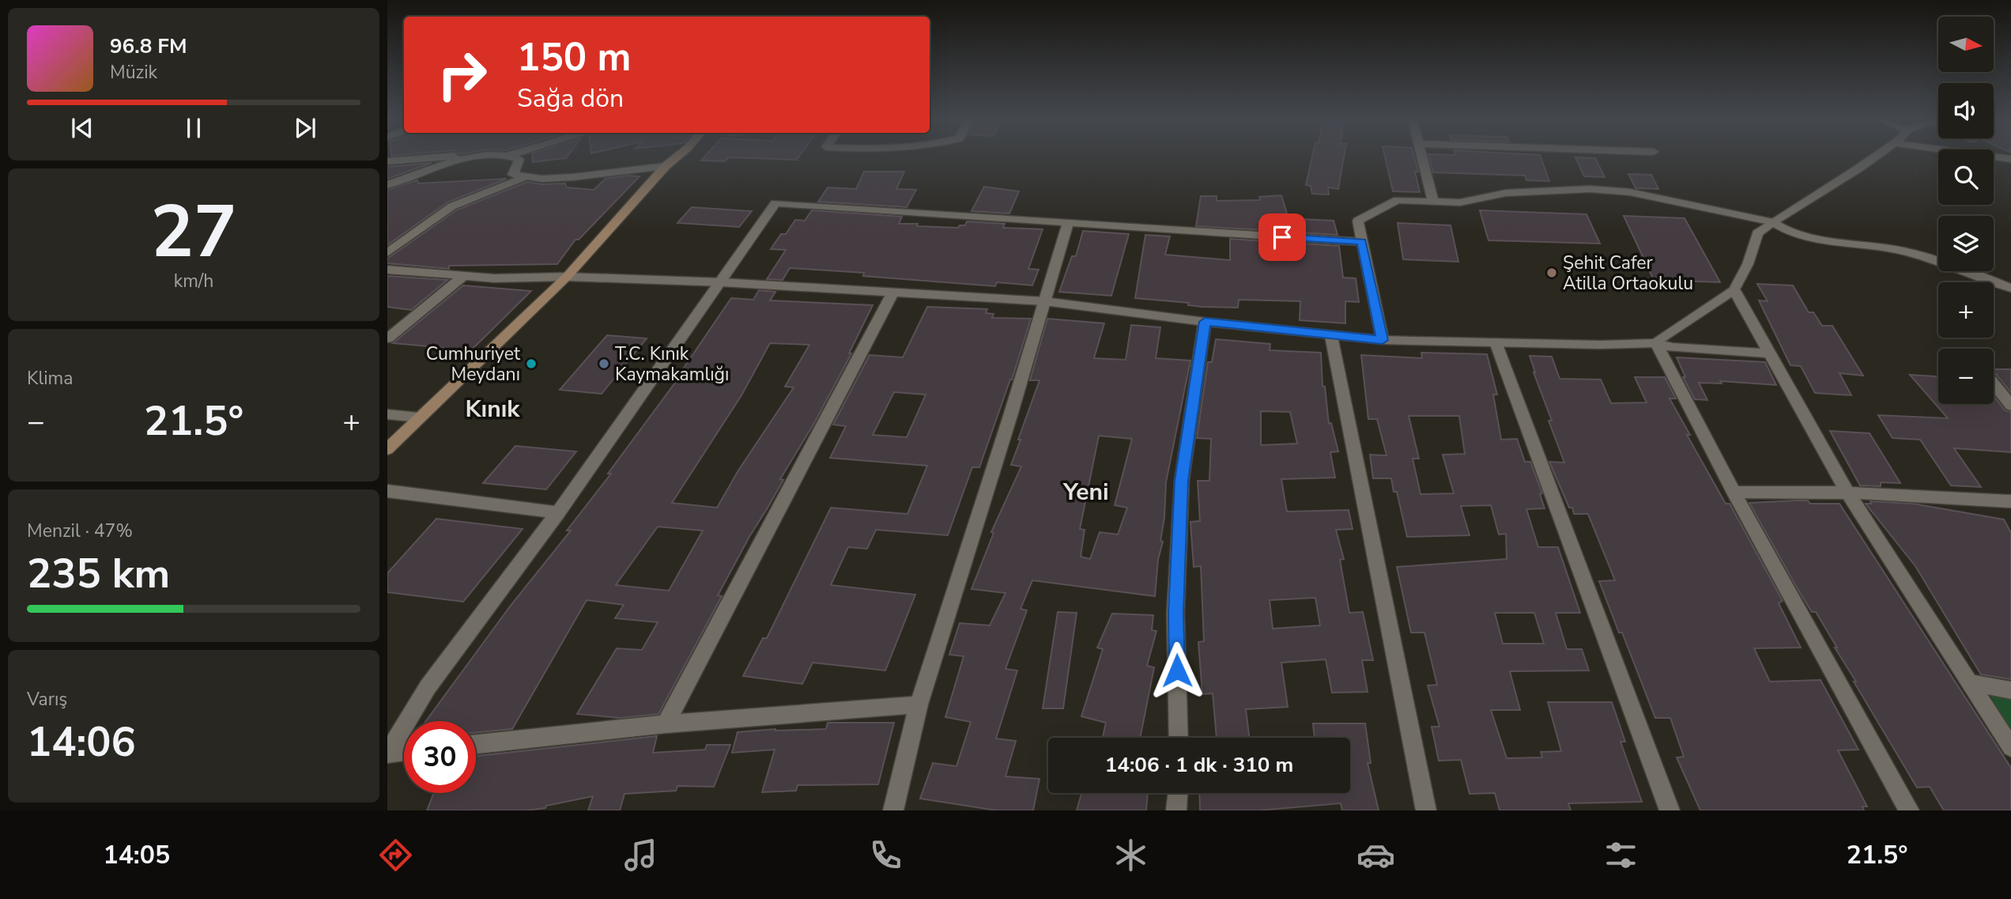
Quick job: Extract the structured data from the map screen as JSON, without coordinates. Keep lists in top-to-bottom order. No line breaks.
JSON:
{"districts":["Kınık","Yeni"],"places":["Şehit Cafer Atilla Ortaokulu","Cumhuriyet Meydanı","T.C. Kınık Kaymakamlığı"],"north":"right","page":{"map_buttons":["+","−"],"turn":["150 m","Sağa dön"],"song":["96.8 FM","Müzik"],"tile":[["27","km/h"],"Klima",["Menzil · 47%","235 km"],["Varış","14:06"]],"heat":["−","21.5°","+"],"limit":"30","trip":"14:06 · 1 dk · 310 m","tabs":["14:05","21.5°"]}}
